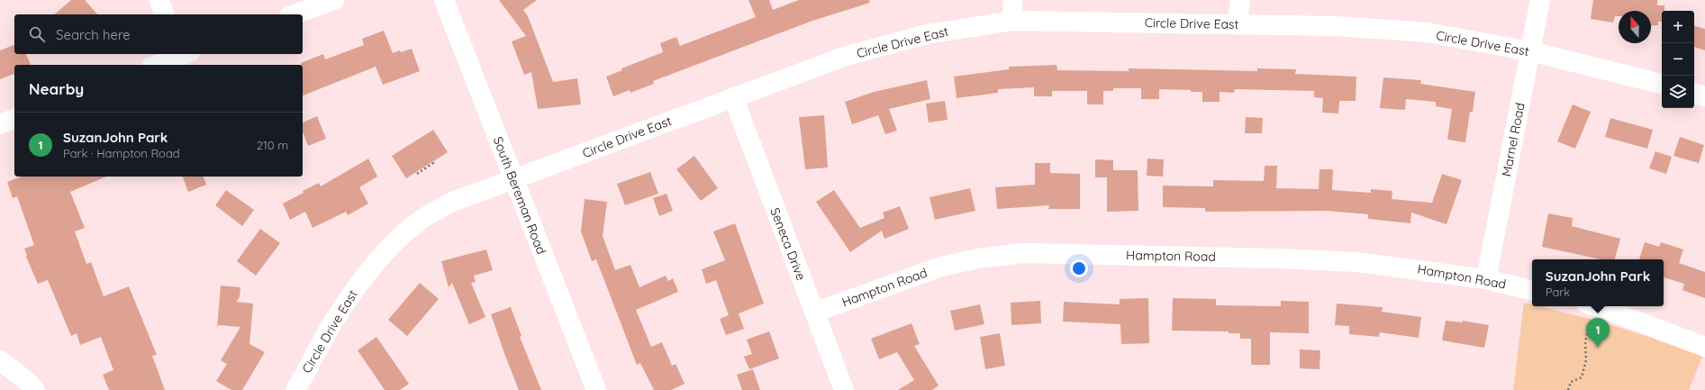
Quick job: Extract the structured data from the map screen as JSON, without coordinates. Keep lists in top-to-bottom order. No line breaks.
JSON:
{"streets":{"street":["Circle Drive East","Marnel Road","South Bereman Road","Seneca Drive","Hampton Road"]},"crossings":[["Circle Drive East","Marnel Road"],["Circle Drive East","South Bereman Road"],["Circle Drive East","Seneca Drive"],["Marnel Road","Hampton Road"],["Seneca Drive","Hampton Road"]],"north":"top","page":{"map_buttons":["+","−"],"search":"Search here","heading":"Nearby","list":[{"mark":"1","name":"SuzanJohn Park","note":"Park · Hampton Road","value":"210 m"}],"popup":["SuzanJohn Park","Park"],"pins":"1"}}
